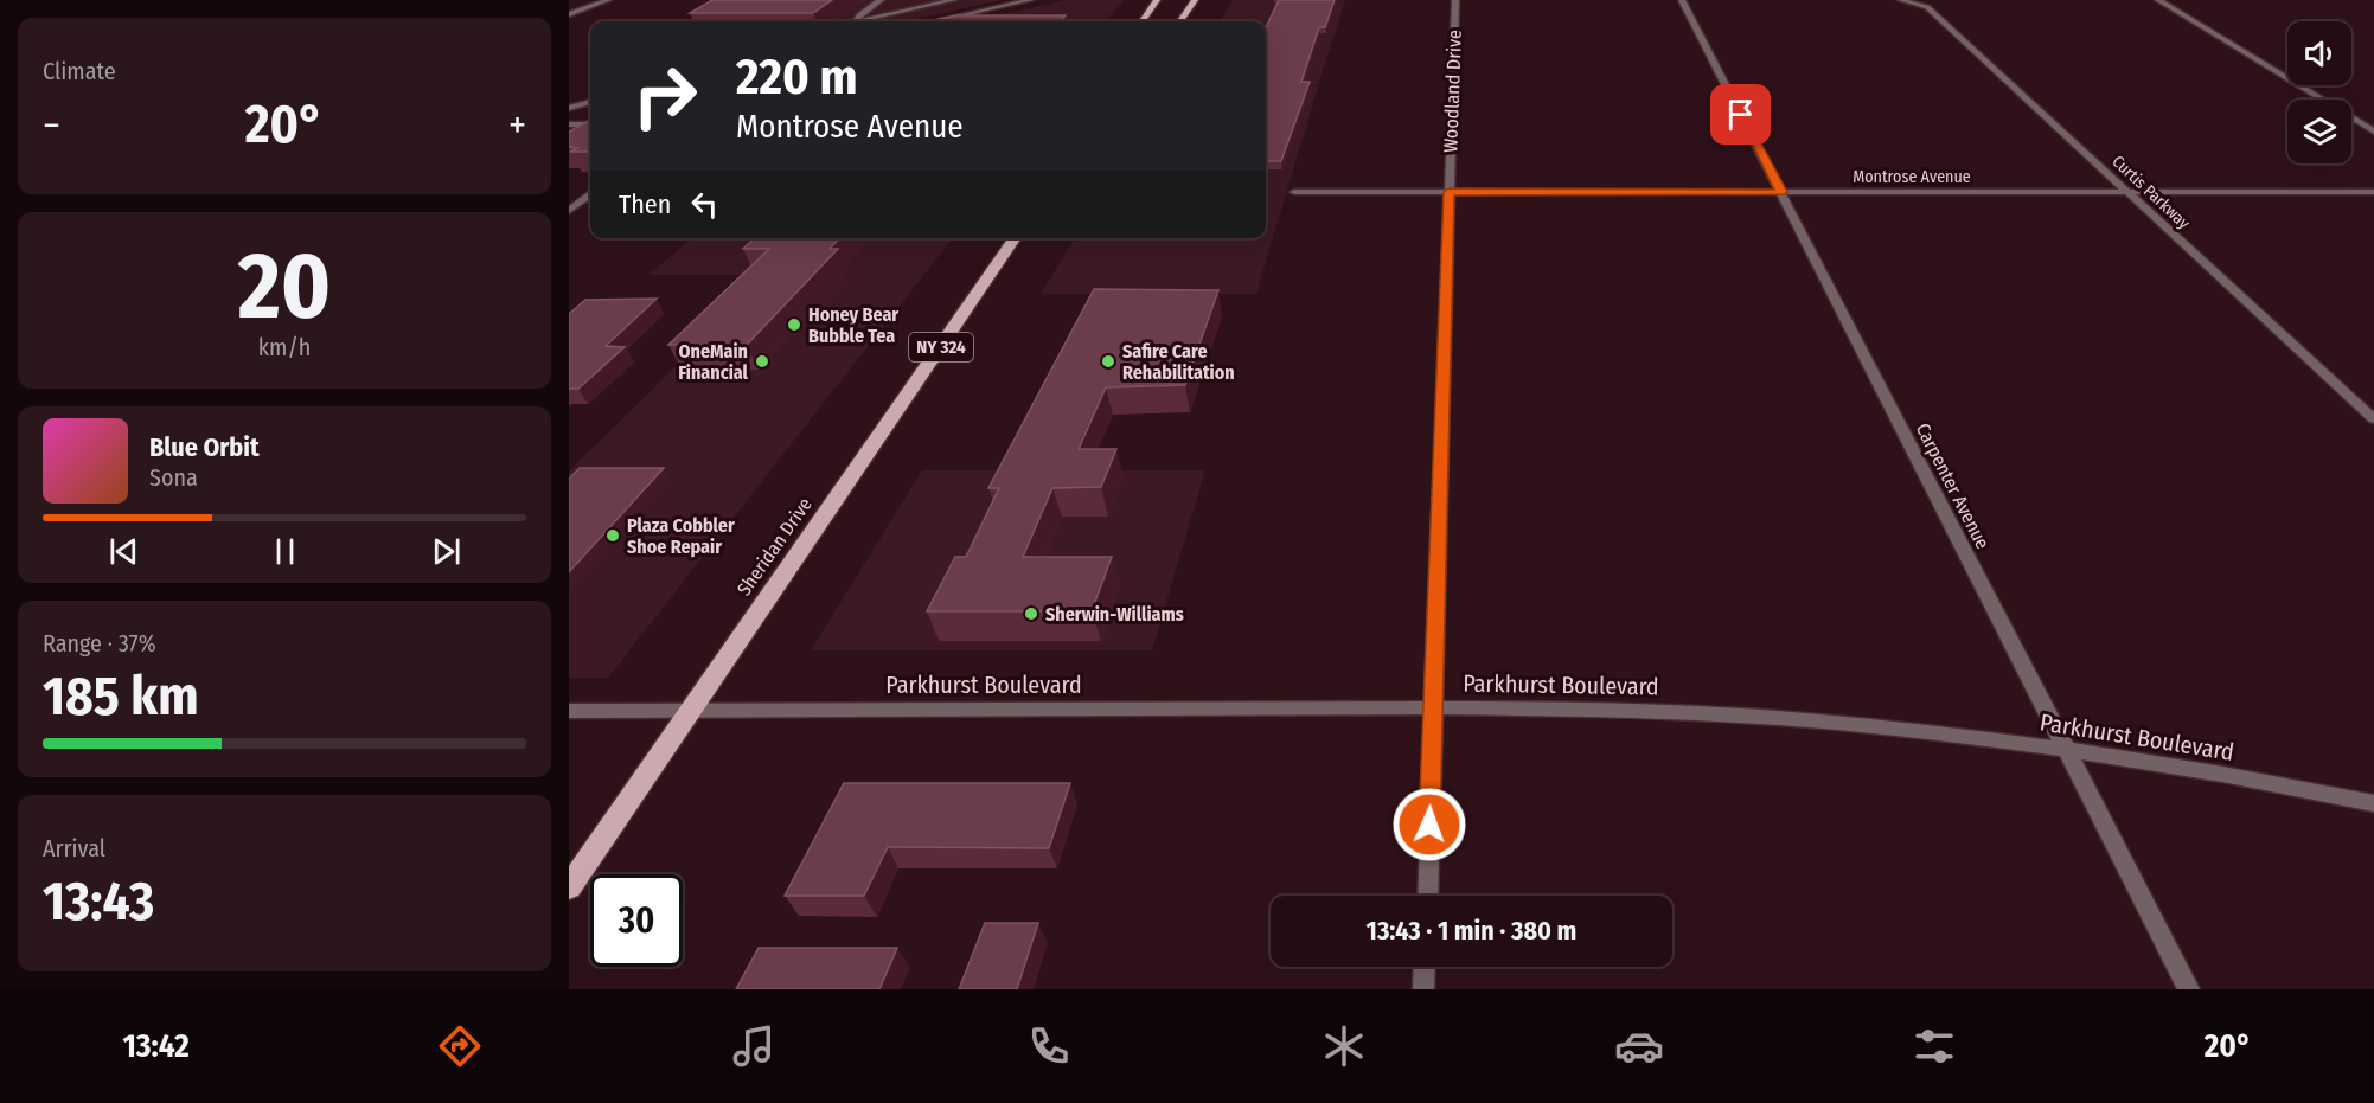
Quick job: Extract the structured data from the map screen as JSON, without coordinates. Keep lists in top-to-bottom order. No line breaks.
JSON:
{"streets":{"main road":["NY 324","Sheridan Drive"],"street":["Woodland Drive","Montrose Avenue","Curtis Parkway","Carpenter Avenue","Parkhurst Boulevard"]},"crossings":[["Woodland Drive","Montrose Avenue"],["Woodland Drive","Parkhurst Boulevard"],["Montrose Avenue","Curtis Parkway"],["Montrose Avenue","Carpenter Avenue"],["Carpenter Avenue","Parkhurst Boulevard"],["Sheridan Drive","Parkhurst Boulevard"]],"places":["Honey Bear Bubble Tea","OneMain Financial","Safire Care Rehabilitation","Plaza Cobbler Shoe Repair","Sherwin-Williams"],"page":{"tile":["Climate",["20","km/h"],["Range · 37%","185 km"],["Arrival","13:43"]],"turn":["220 m","Montrose Avenue"],"heat":["−","20°","+"],"then":"Then","song":["Blue Orbit","Sona"],"limit":"30","trip":"13:43 · 1 min · 380 m","tabs":["13:42","20°"]}}
